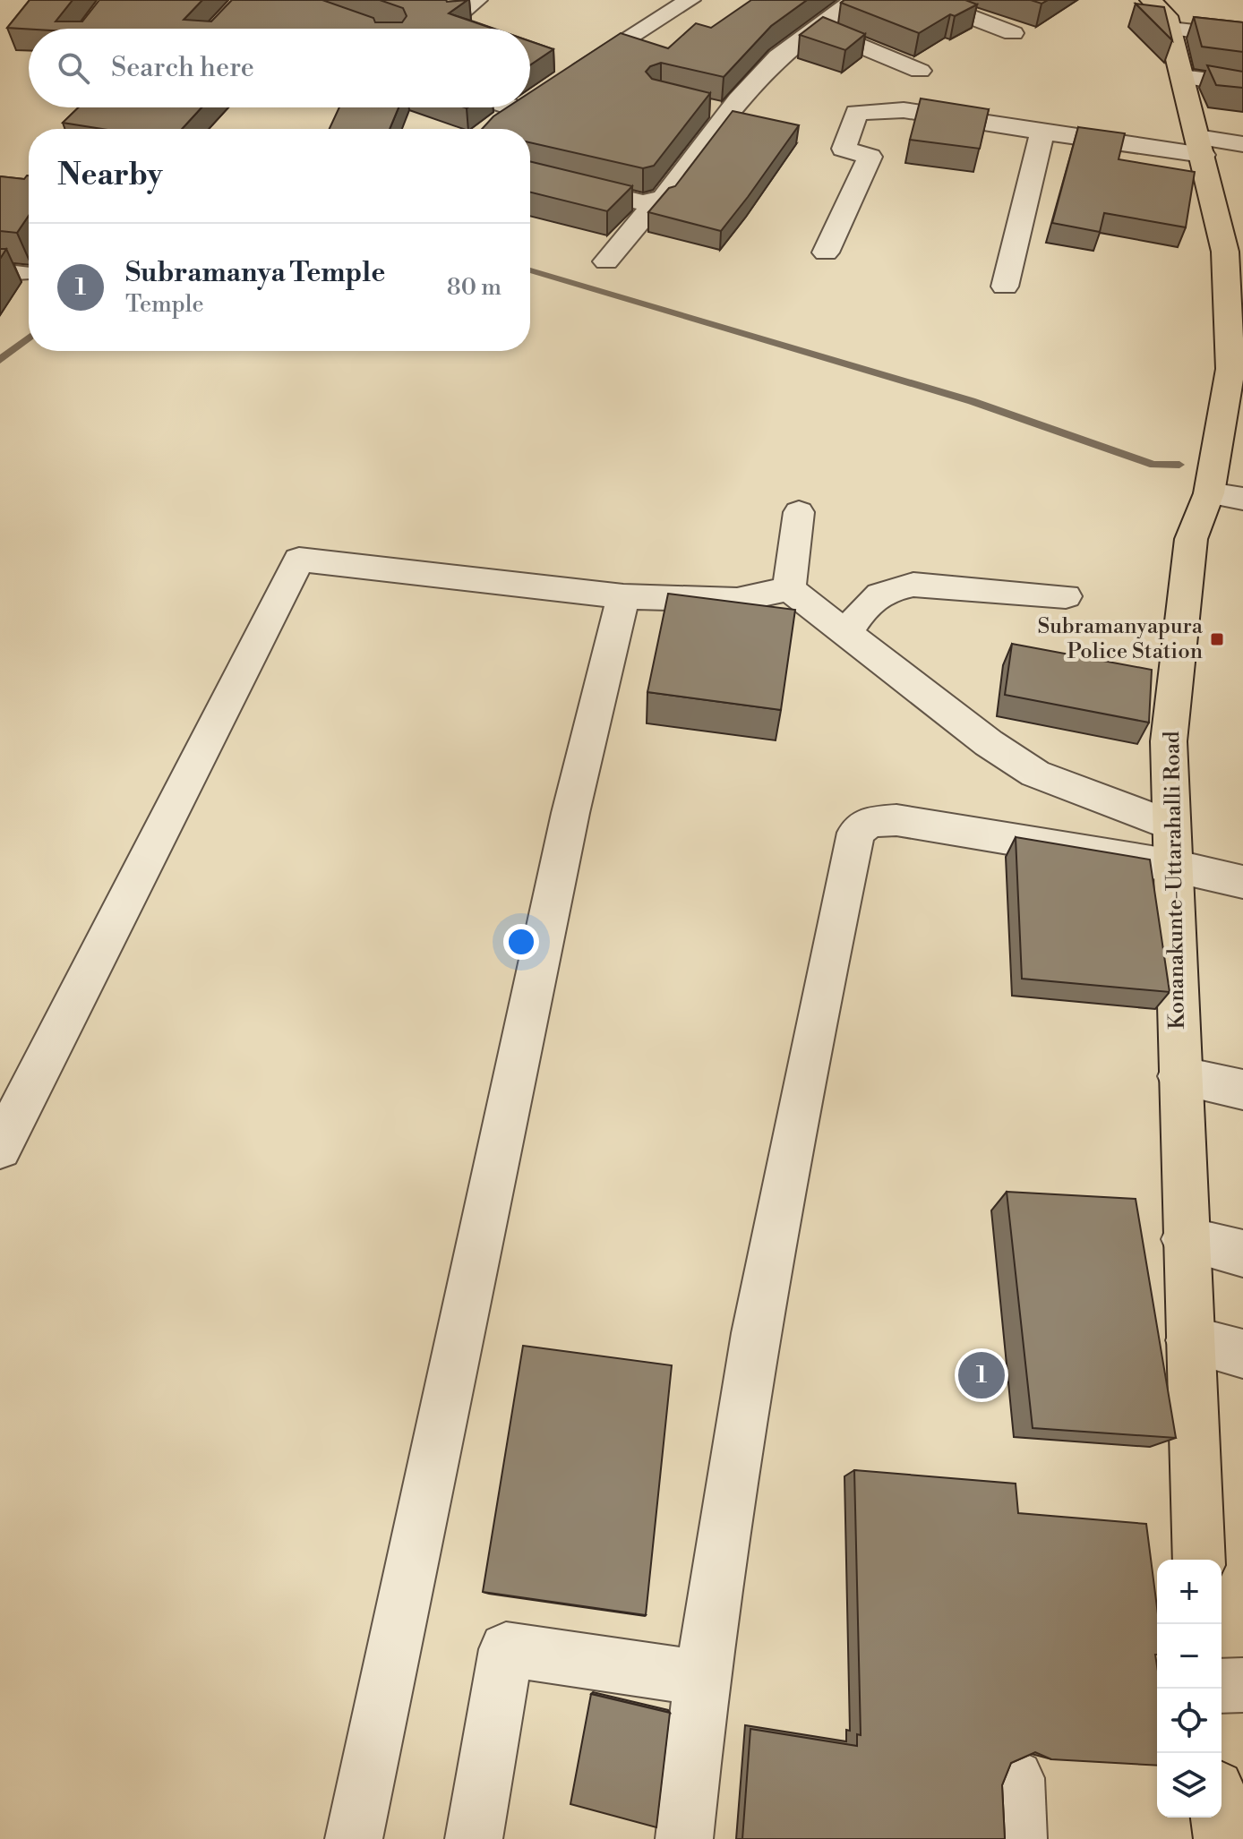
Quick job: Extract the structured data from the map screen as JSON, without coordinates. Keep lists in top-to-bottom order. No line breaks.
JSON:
{"streets":{"main road":["Konanakunte-Uttarahalli Road"]},"places":{"transit":["Subramanyapura Police Station"]},"page":{"search":"Search here","heading":"Nearby","list":[{"mark":"1","name":"Subramanya Temple","note":"Temple","value":"80 m"}],"pins":"1","map_buttons":["+","−"]}}
